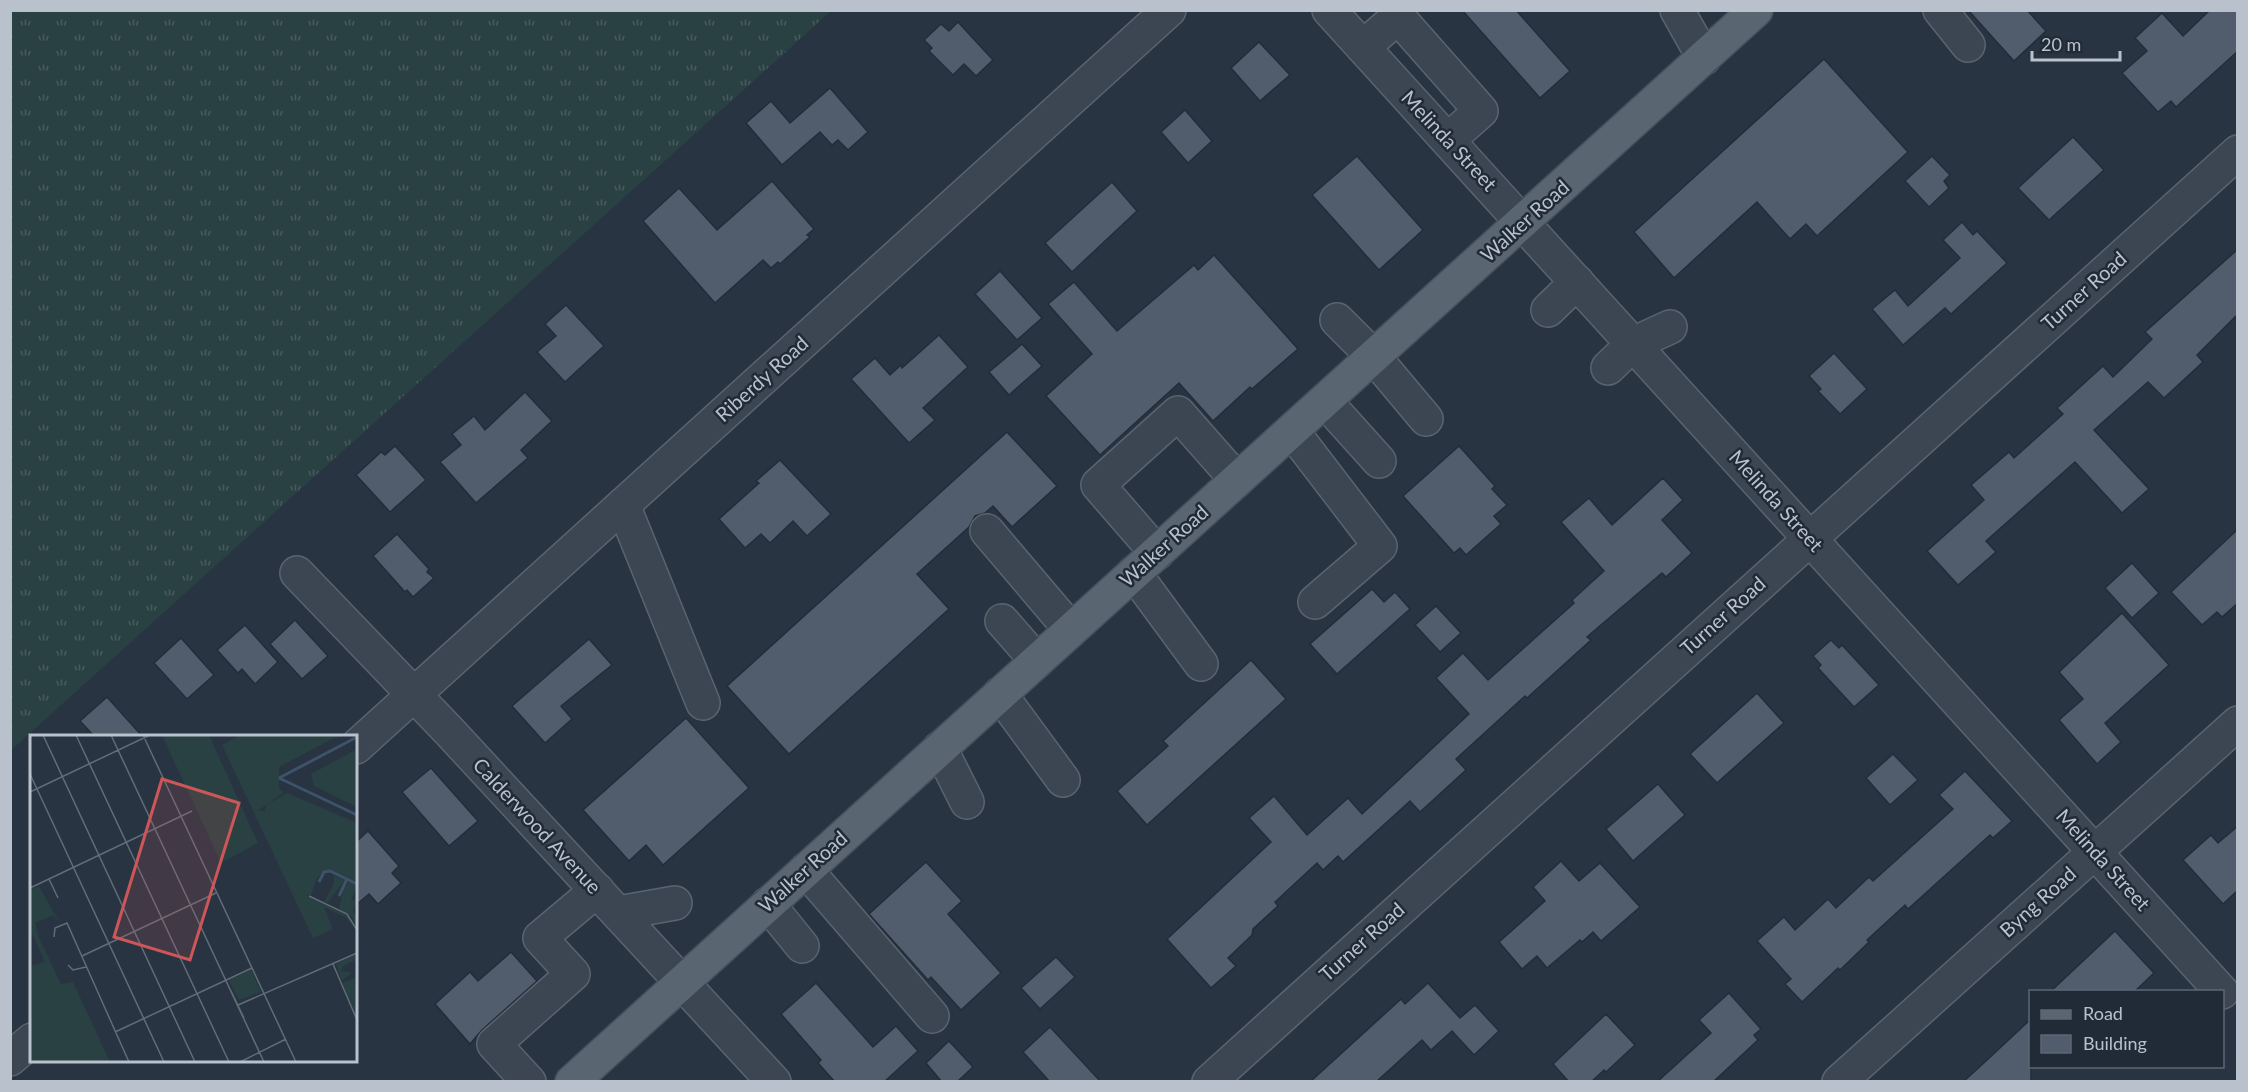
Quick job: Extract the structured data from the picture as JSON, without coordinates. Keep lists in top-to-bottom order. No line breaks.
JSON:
{"streets":{"main road":["Walker Road"],"street":["Melinda Street","Turner Road","Riberdy Road","Calderwood Avenue","Byng Road"]},"crossings":[["Melinda Street","Walker Road"],["Melinda Street","Turner Road"],["Melinda Street","Byng Road"],["Walker Road","Calderwood Avenue"],["Riberdy Road","Calderwood Avenue"]],"legend":["Road","Building"],"scale_bar":"20 m"}
